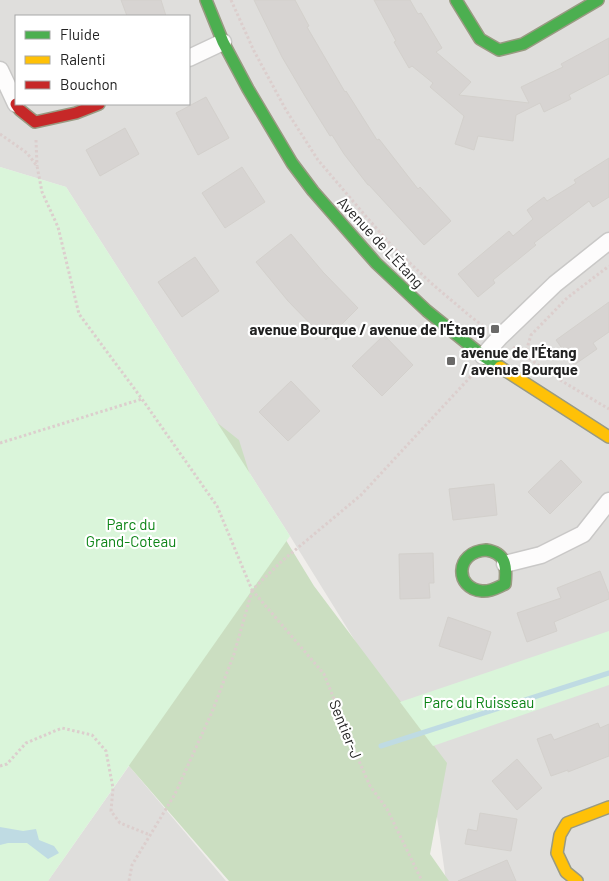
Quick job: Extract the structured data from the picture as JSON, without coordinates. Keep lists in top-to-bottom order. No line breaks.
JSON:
{"streets":{"street":["Avenue de L'Étang"],"path":["Sentier-J"]},"parks":["Parc du Grand-Coteau","Parc du Ruisseau"],"places":{"transit":["avenue Bourque / avenue de l'Étang","avenue de l'Étang / avenue Bourque"]},"legend":["Fluide","Ralenti","Bouchon"]}
